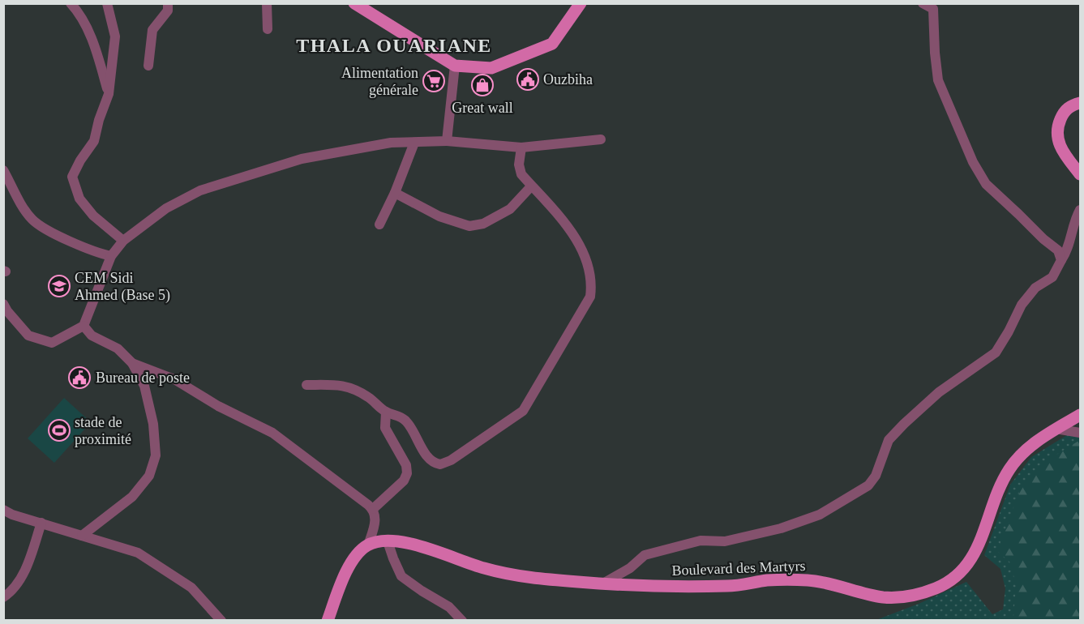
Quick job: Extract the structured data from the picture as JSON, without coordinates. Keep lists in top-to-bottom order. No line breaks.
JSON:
{"streets":{"main road":["Boulevard des Martyrs"]},"districts":["THALA OUARIANE"],"places":{"public building":["Ouzbiha","Bureau de poste"],"supermarket":["Alimentation générale"],"shop":["Great wall"],"school or university":["CEM Sidi Ahmed (Base 5)"],"sports":["stade de proximité"]}}
